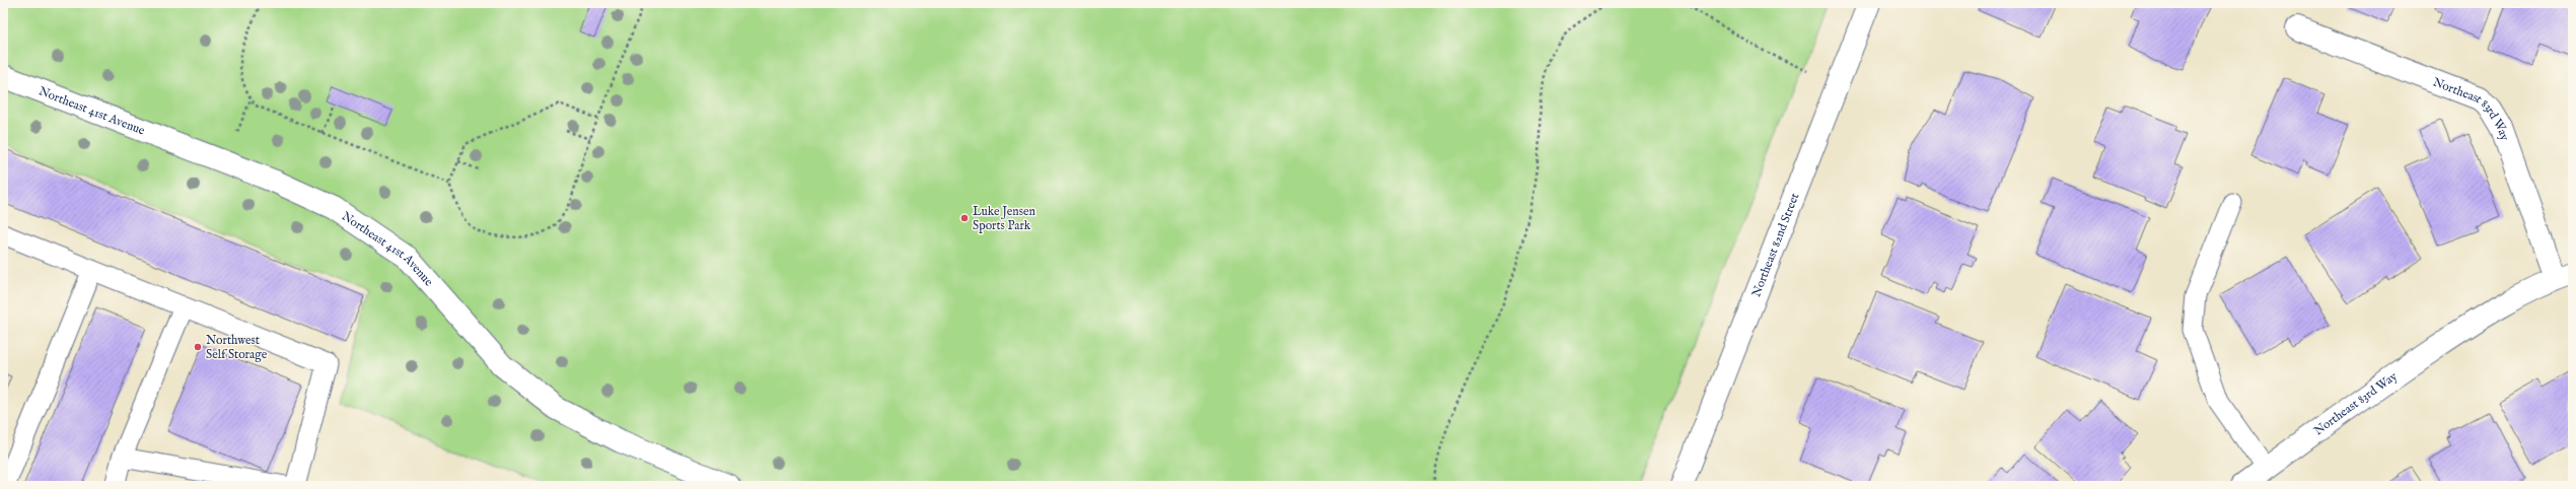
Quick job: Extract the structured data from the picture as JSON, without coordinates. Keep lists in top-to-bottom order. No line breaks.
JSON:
{"streets":{"street":["Northeast 41st Avenue","Northeast 83rd Way","Northeast 82nd Street"]},"places":["Luke Jensen Sports Park","Northwest Self Storage"]}
